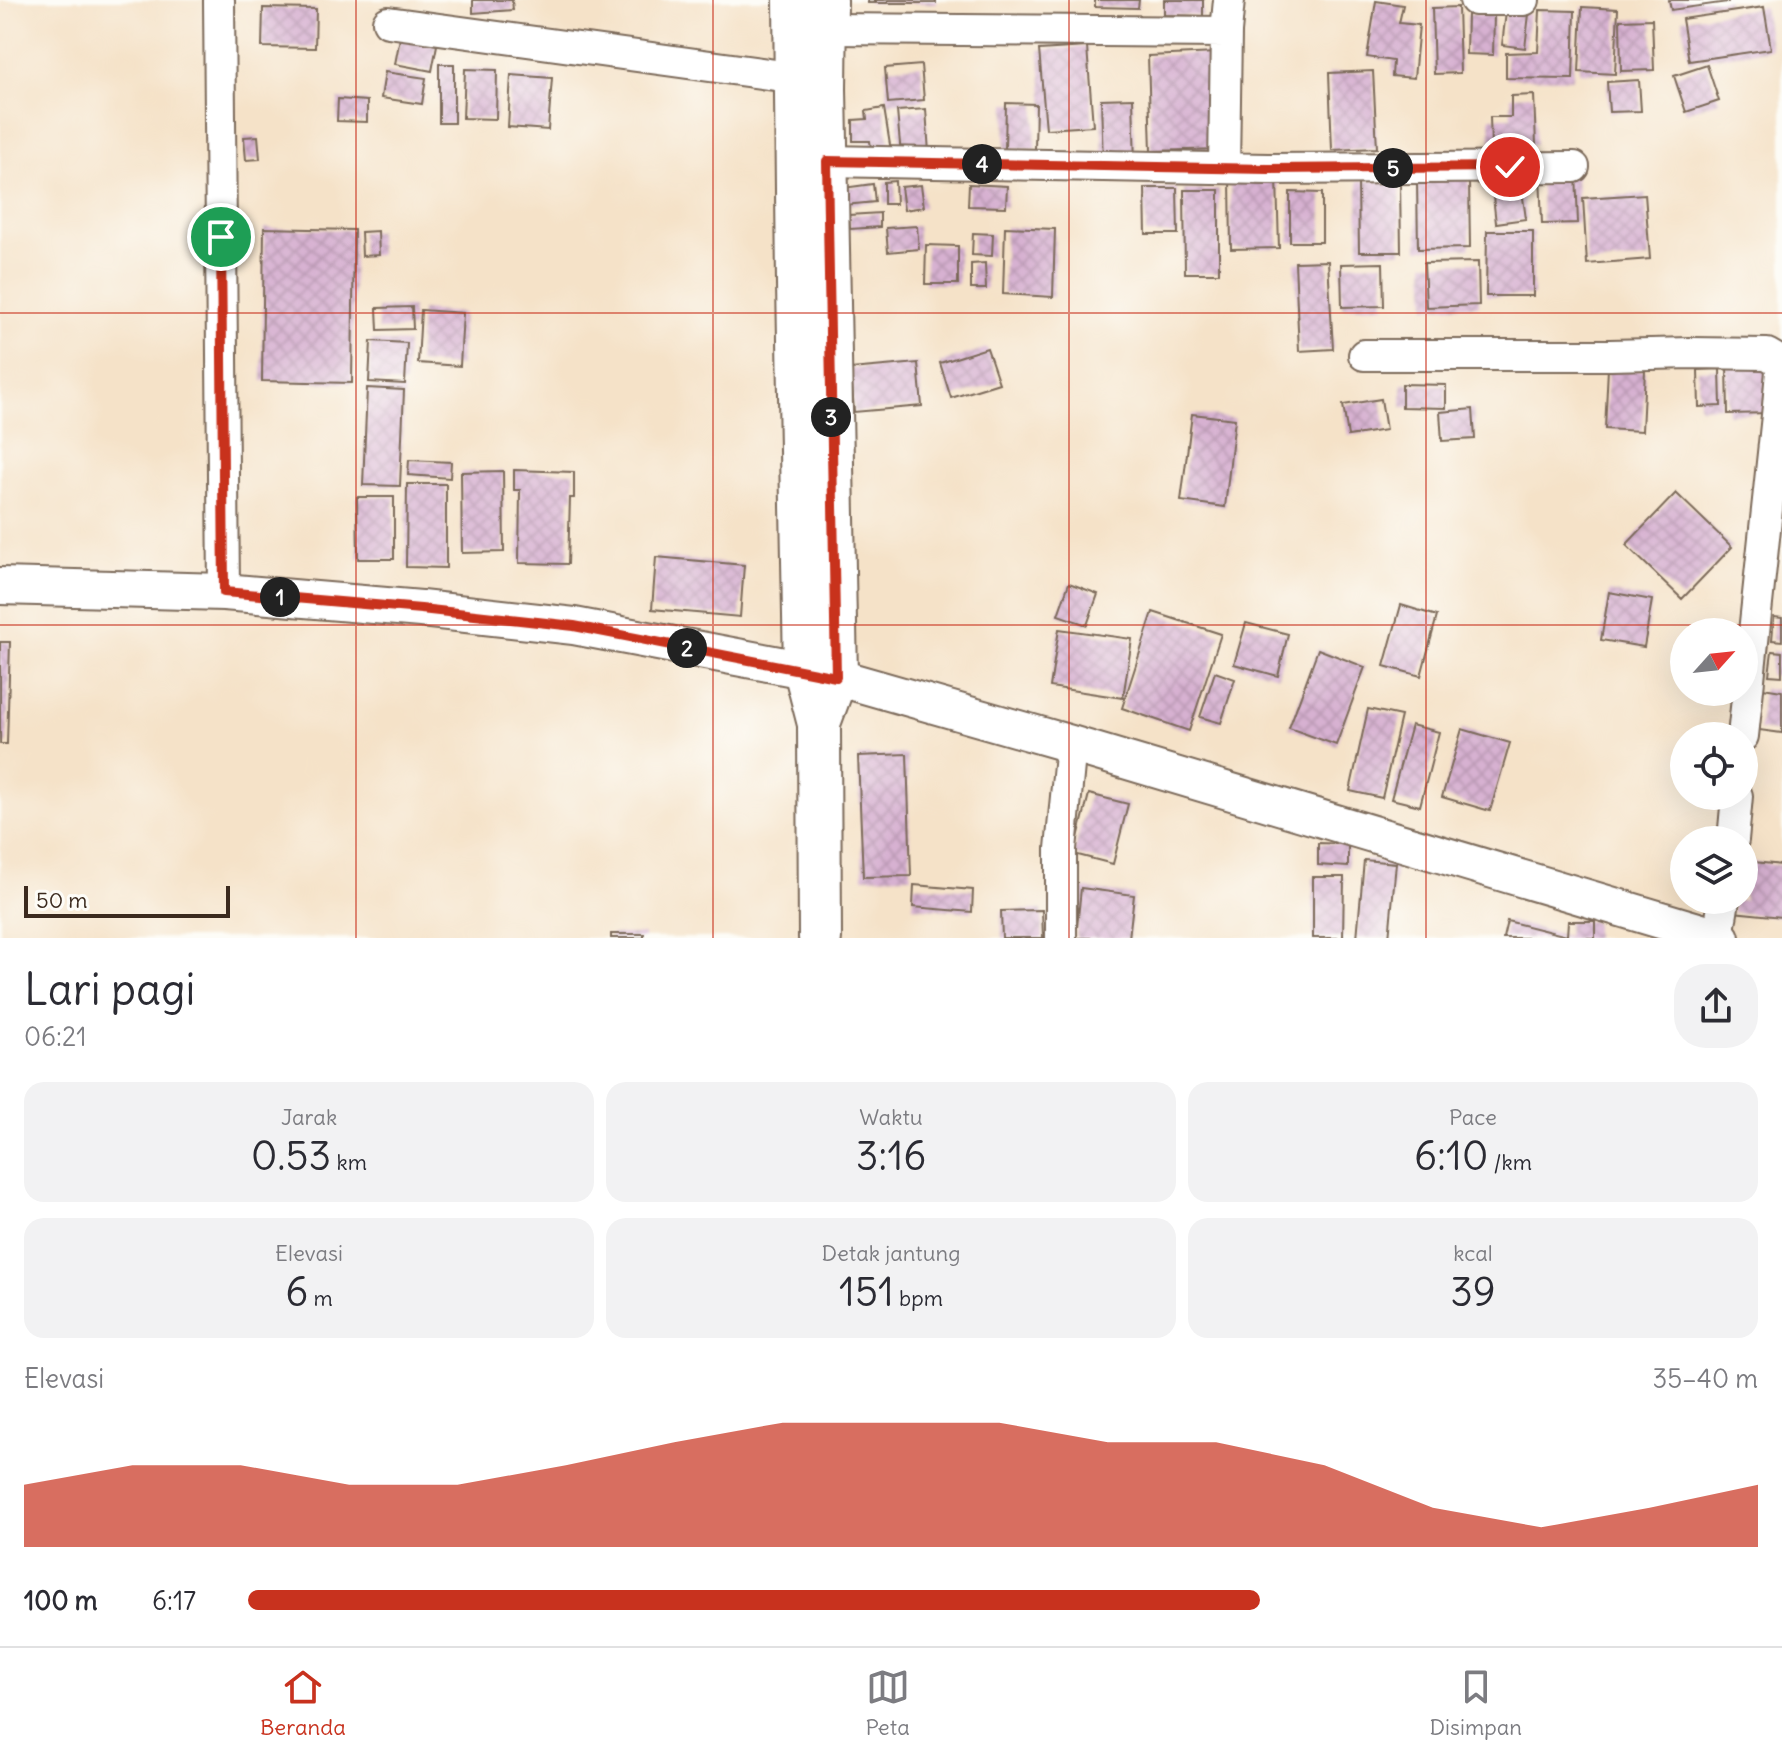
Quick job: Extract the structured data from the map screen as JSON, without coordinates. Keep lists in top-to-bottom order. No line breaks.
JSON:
{"scale_bar":"50 m","north":"top right","page":{"pins":["4","5","3","1","2"],"scale":"50 m","heading":["Lari pagi","06:21"],"stats":[["Jarak","0.53 km"],["Waktu","3:16"],["Pace","6:10 /km"],["Elevasi","6 m"],["Detak jantung","151 bpm"],["kcal","39"]],"chart":["Elevasi","35–40 m"],"list":[{"name":"100 m","note":"6:17"}],"tabs":["Beranda","Peta","Disimpan"]}}
